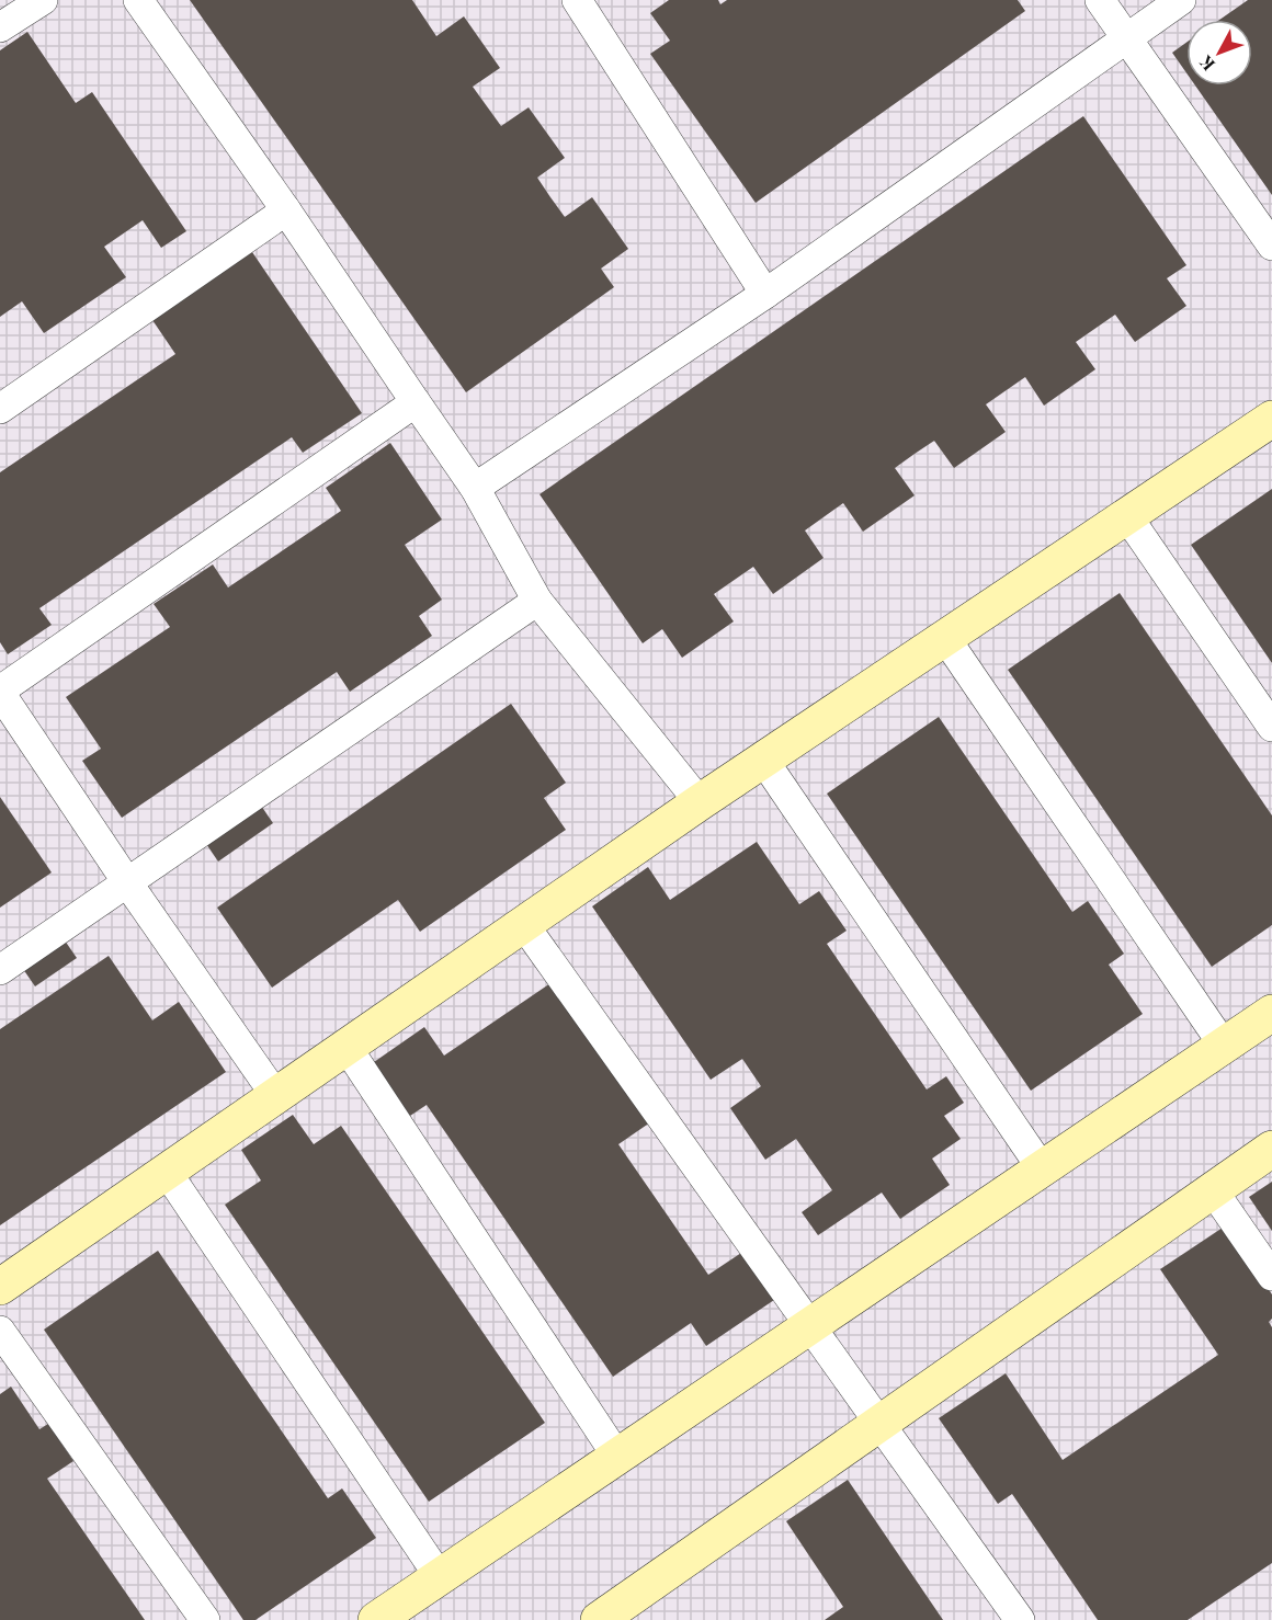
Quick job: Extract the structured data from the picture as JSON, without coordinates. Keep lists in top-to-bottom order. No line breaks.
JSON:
{"north":"bottom left"}
